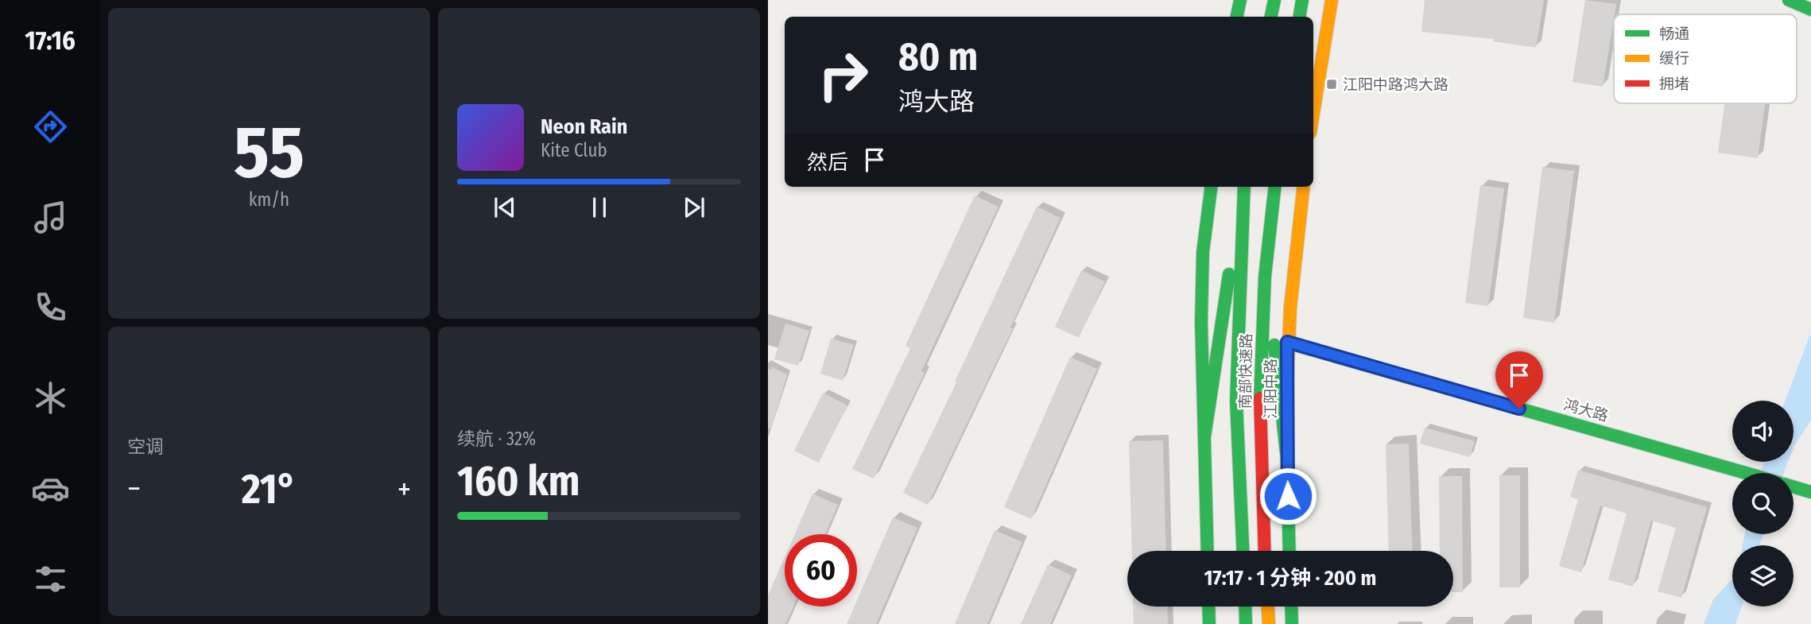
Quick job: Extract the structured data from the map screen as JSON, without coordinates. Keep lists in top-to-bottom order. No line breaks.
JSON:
{"streets":{"main road":["南部快速路","江阳中路","鸿大路"]},"crossings":[["江阳中路","鸿大路"]],"places":{"transit":["江阳中路鸿大路"]},"legend":["畅通","缓行","拥堵"],"page":{"tabs":"17:16","tile":[["55","km/h"],"空调",["续航 · 32%","160 km"]],"turn":["80 m","鸿大路"],"song":["Neon Rain","Kite Club"],"then":"然后","heat":["−","21°","+"],"limit":"60","trip":"17:17 · 1 分钟 · 200 m"}}
